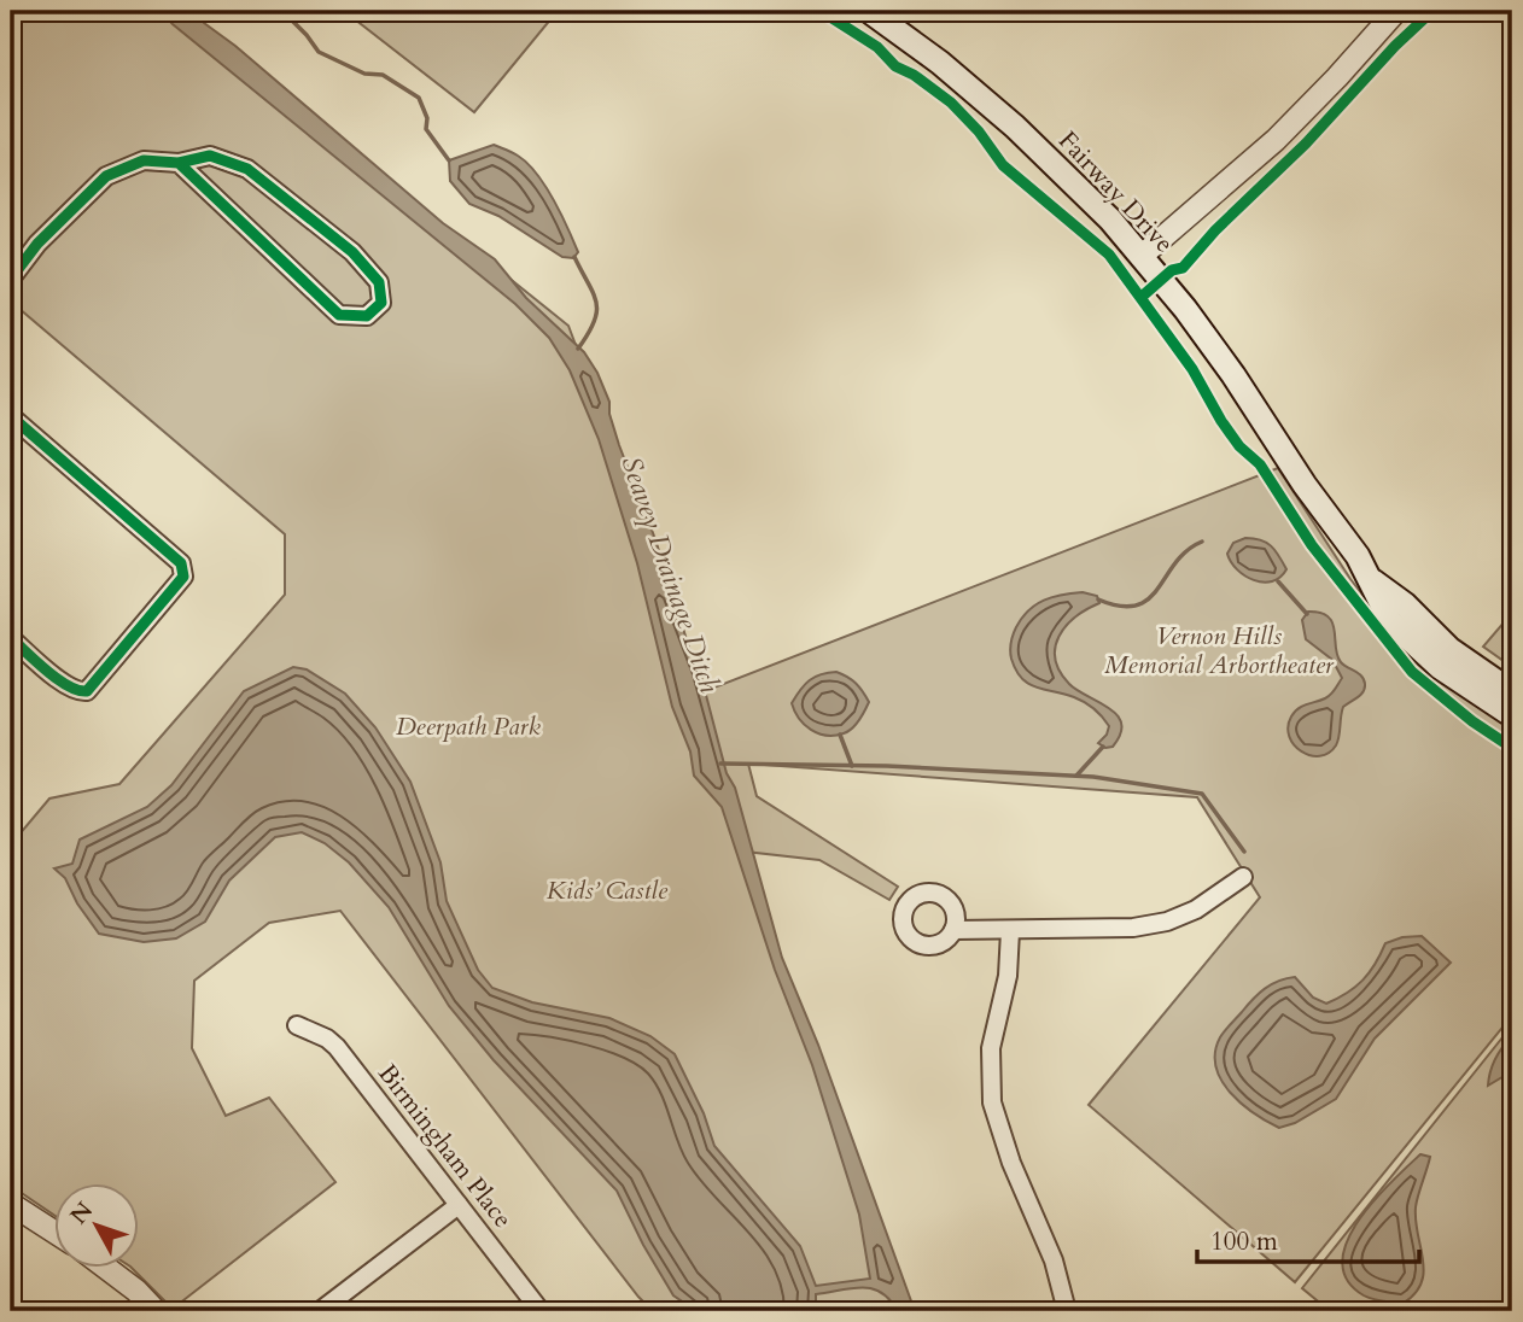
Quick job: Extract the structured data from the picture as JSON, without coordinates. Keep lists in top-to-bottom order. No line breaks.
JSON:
{"streets":{"main road":["Fairway Drive"],"street":["Birmingham Place"]},"water":["Seavey Drainage Ditch"],"parks":["Vernon Hills Memorial Arbortheater","Deerpath Park","Kids’ Castle"],"scale_bar":"100 m","north":"top left"}
